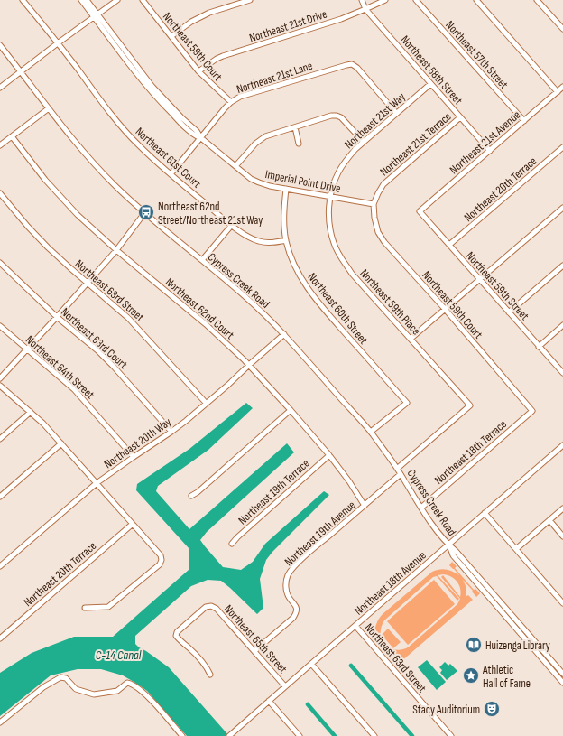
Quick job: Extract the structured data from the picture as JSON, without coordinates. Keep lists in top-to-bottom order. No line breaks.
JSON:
{"streets":{"street":["Northeast 21st Drive","Northeast 59th Court","Northeast 57th Street","Northeast 58th Street","Northeast 21st Lane","Northeast 21st Way","Northeast 21st Avenue","Northeast 21st Terrace","Northeast 61st Court","Imperial Point Drive","Northeast 20th Terrace","Cypress Creek Road","Northeast 59th Street","Northeast 63rd Street","Northeast 59th Place","Northeast 62nd Court","Northeast 60th Street","Northeast 63rd Court","Northeast 64th Street","Northeast 20th Way","Northeast 18th Terrace","Northeast 19th Terrace","Northeast 19th Avenue","Northeast 18th Avenue","Northeast 65th Street"]},"crossings":[["Northeast 21st Drive","Northeast 59th Court"],["Northeast 21st Drive","Northeast 58th Street"],["Northeast 59th Court","Northeast 21st Lane"],["Northeast 59th Court","Northeast 21st Terrace"],["Northeast 59th Court","Imperial Point Drive"],["Northeast 59th Court","Northeast 18th Terrace"],["Northeast 57th Street","Northeast 21st Avenue"],["Northeast 58th Street","Northeast 21st Way"],["Northeast 58th Street","Northeast 21st Avenue"],["Northeast 58th Street","Northeast 21st Terrace"],["Northeast 21st Lane","Northeast 21st Way"],["Northeast 21st Lane","Northeast 61st Court"],["Northeast 21st Lane","Imperial Point Drive"],["Northeast 21st Way","Imperial Point Drive"],["Northeast 21st Way","Northeast 59th Place"],["Northeast 21st Avenue","Northeast 59th Street"],["Northeast 21st Terrace","Imperial Point Drive"],["Northeast 61st Court","Northeast 60th Street"],["Imperial Point Drive","Northeast 59th Place"],["Imperial Point Drive","Northeast 60th Street"],["Northeast 20th Terrace","Northeast 59th Street"],["Cypress Creek Road","Northeast 59th Place"],["Cypress Creek Road","Northeast 60th Street"],["Cypress Creek Road","Northeast 20th Way"],["Cypress Creek Road","Northeast 18th Terrace"],["Cypress Creek Road","Northeast 19th Avenue"],["Cypress Creek Road","Northeast 18th Avenue"],["Northeast 63rd Street","Northeast 20th Way"],["Northeast 63rd Street","Northeast 18th Avenue"],["Northeast 62nd Court","Northeast 20th Way"],["Northeast 62nd Court","Northeast 19th Terrace"],["Northeast 62nd Court","Northeast 19th Avenue"],["Northeast 63rd Court","Northeast 20th Way"],["Northeast 64th Street","Northeast 20th Way"],["Northeast 19th Avenue","Northeast 65th Street"],["Northeast 18th Avenue","Northeast 65th Street"]],"water":["C-14 Canal"],"places":{"bus stop":["Northeast 62nd Street/Northeast 21st Way"],"library":["Huizenga Library"],"place":["Athletic Hall of Fame"],"theatre":["Stacy Auditorium"]}}
